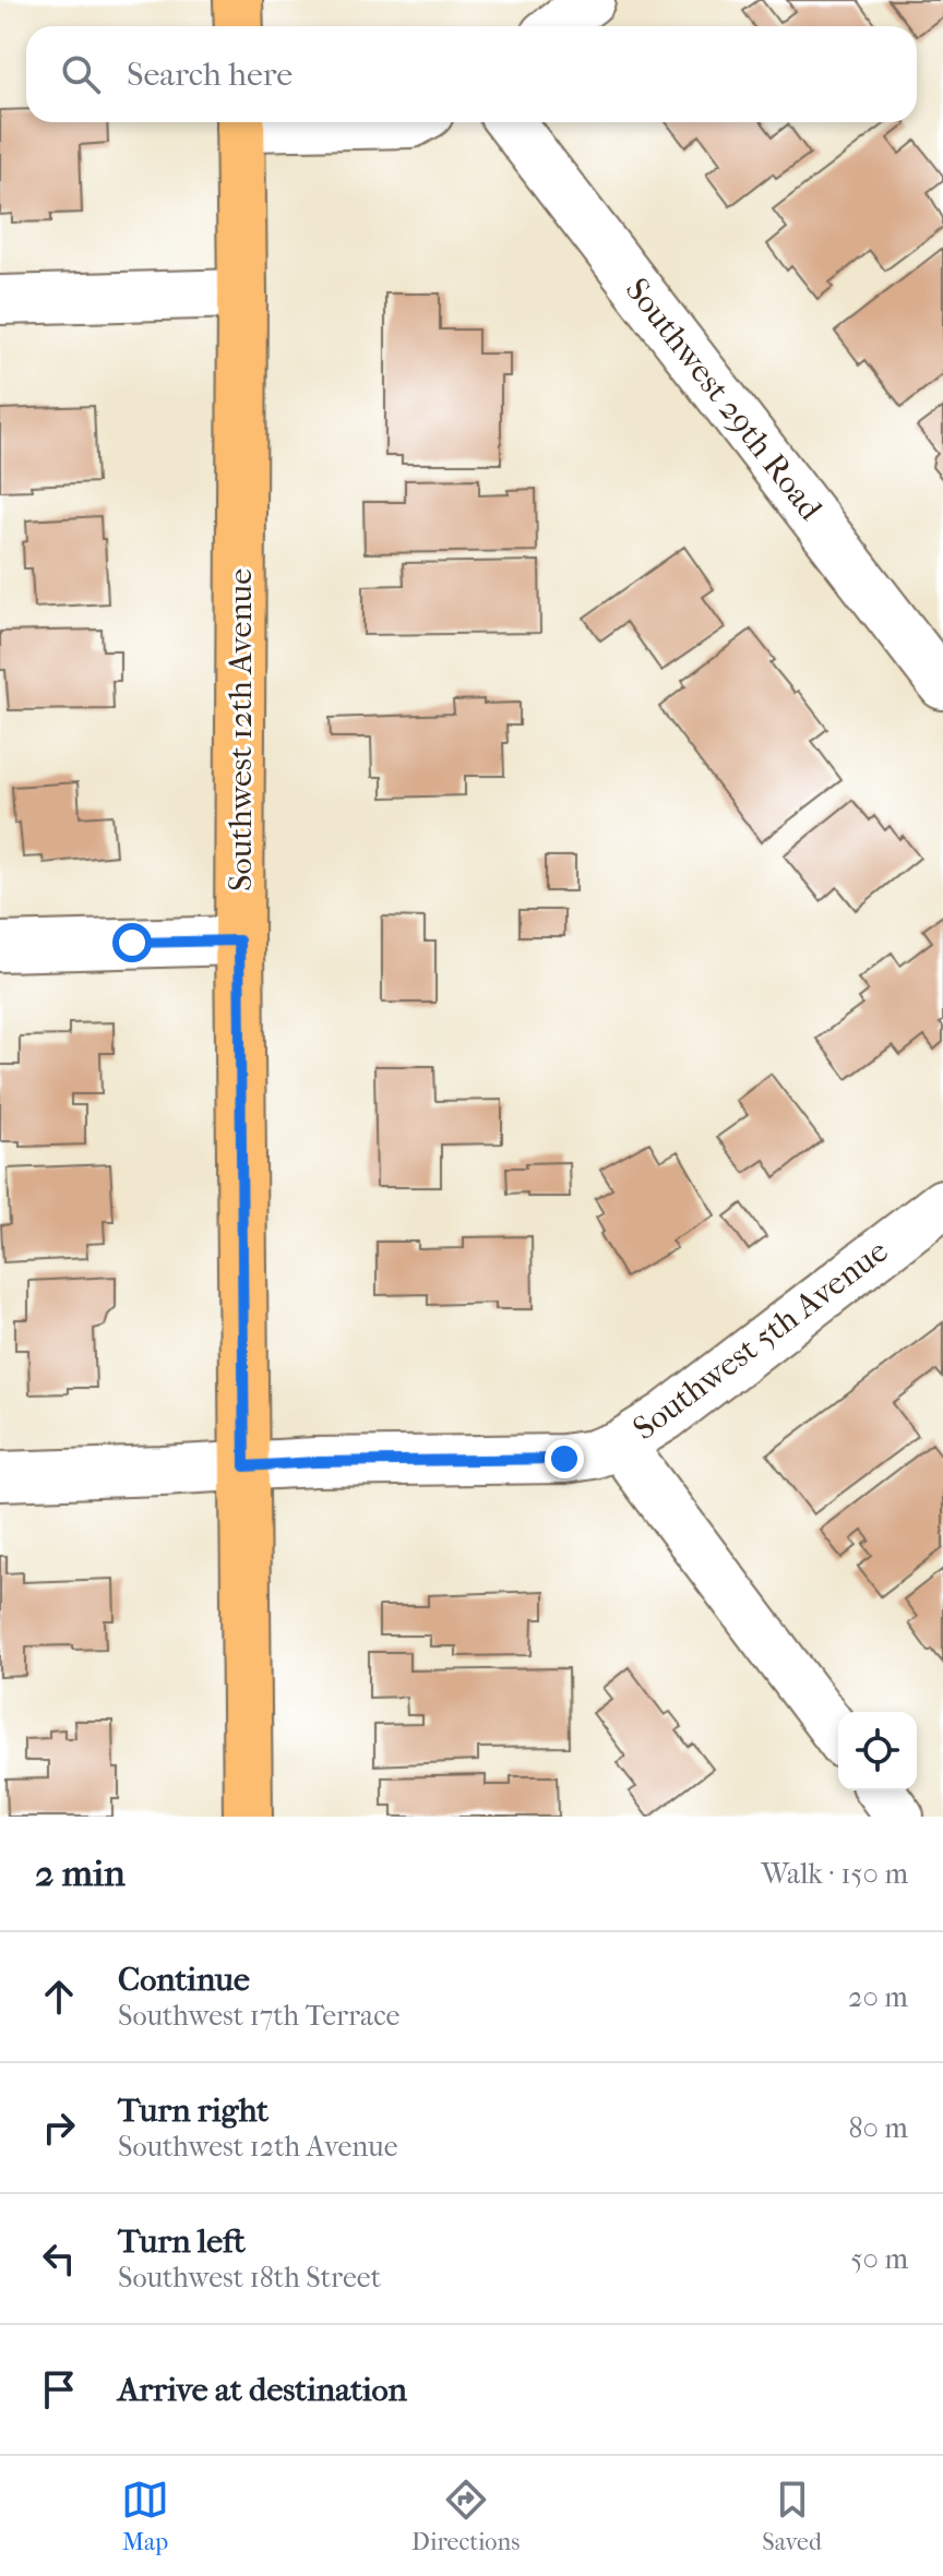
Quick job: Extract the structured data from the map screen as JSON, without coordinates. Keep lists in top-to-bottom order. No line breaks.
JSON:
{"streets":{"main road":["Southwest 12th Avenue"],"street":["Southwest 29th Road","Southwest 5th Avenue"]},"crossings":[["Southwest 12th Avenue","Southwest 5th Avenue"]],"page":{"search":"Search here","heading":["2 min","Walk · 150 m"],"list":[["Continue","Southwest 17th Terrace","20 m"],["Turn right","Southwest 12th Avenue","80 m"],["Turn left","Southwest 18th Street","50 m"],"Arrive at destination"],"nav":["Map","Directions","Saved"]}}
